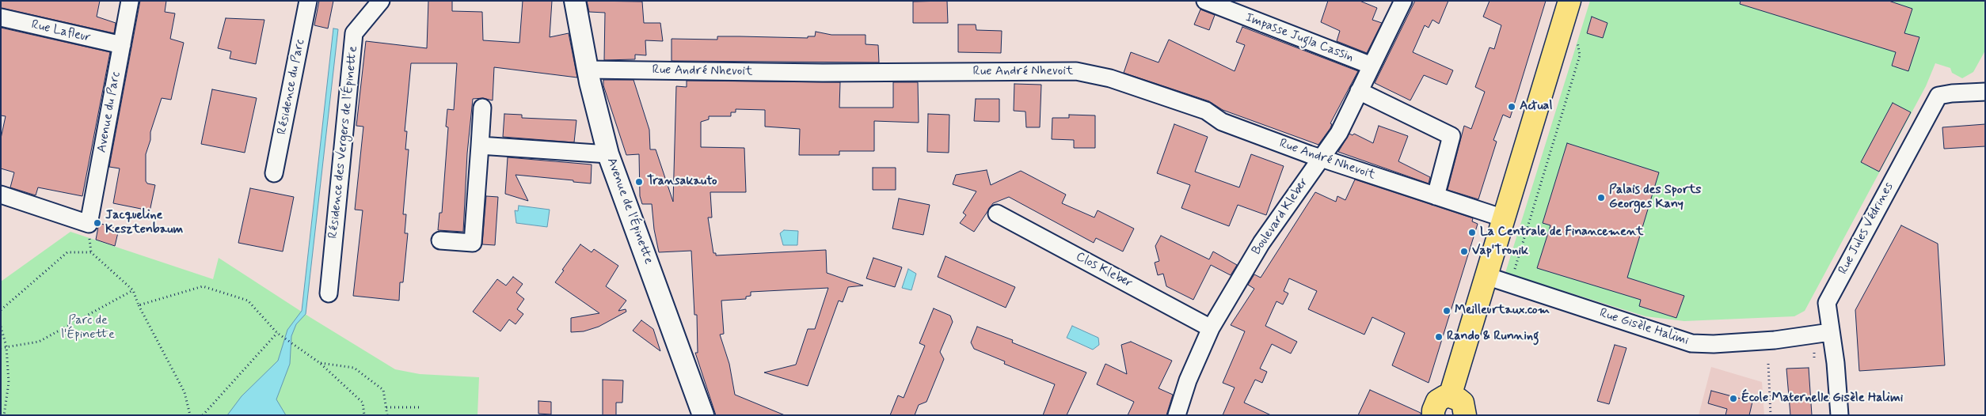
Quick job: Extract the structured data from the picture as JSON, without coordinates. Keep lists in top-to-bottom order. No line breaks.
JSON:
{"streets":{"street":["Rue Lafleur","Impasse Jugla Cassin","Rue André Nhevoit","Résidence du Parc","Avenue du Parc","Résidence des Vergers de l'Épinette","Avenue de l'Épinette","Boulevard Kleber","Rue Jules Védrines","Clos Kleber","Rue Gisèle Halimi"]},"crossings":[["Rue Lafleur","Avenue du Parc"],["Impasse Jugla Cassin","Boulevard Kleber"],["Rue André Nhevoit","Avenue de l'Épinette"],["Rue André Nhevoit","Boulevard Kleber"],["Boulevard Kleber","Clos Kleber"],["Rue Jules Védrines","Rue Gisèle Halimi"]],"parks":["Parc de l'Épinette"],"places":["Actual","Transakauto","Palais des Sports Georges Kany","Jacqueline Kesztenbaum","La Centrale de Financement","Vap'Tronik","Meilleurtaux.com","Rando & Running","École Maternelle Gisèle Halimi"]}
